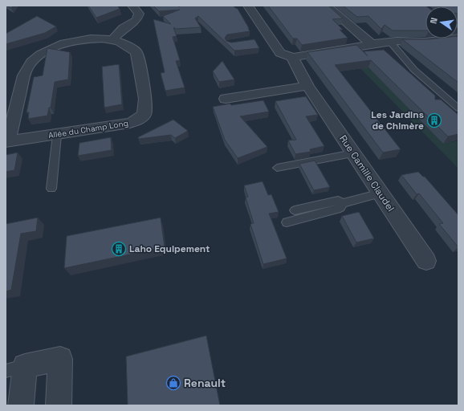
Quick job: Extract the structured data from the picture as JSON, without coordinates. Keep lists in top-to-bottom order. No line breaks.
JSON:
{"streets":{"street":["Allée du Champ Long","Rue Camille Claudel"]},"places":{"building":["Les Jardins de Chimère","Laho Equipement"],"shop":["Renault"]},"north":"left"}
